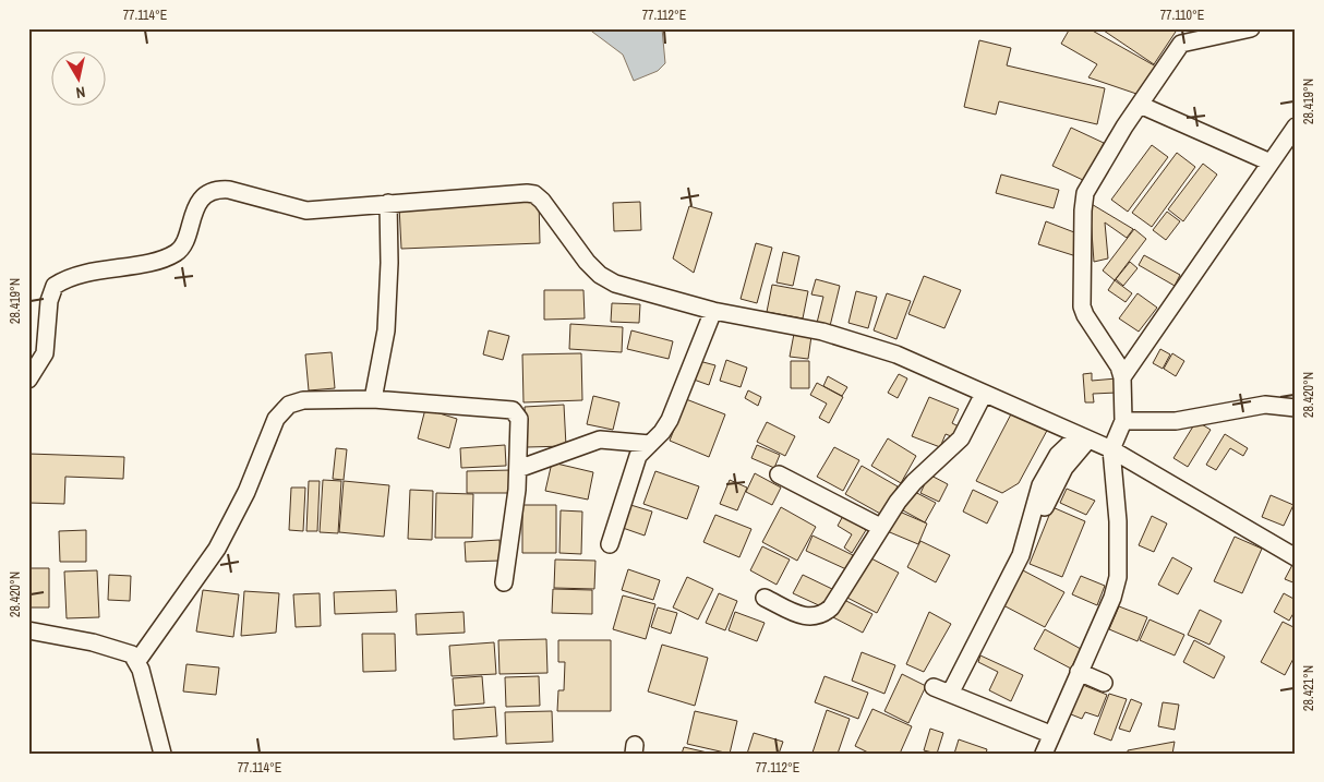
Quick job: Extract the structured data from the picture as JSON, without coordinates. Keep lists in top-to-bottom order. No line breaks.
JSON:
{"north":"bottom","coordinates":["77.114°E","77.112°E","77.110°E","28.419°N","28.420°N","28.421°N"]}
